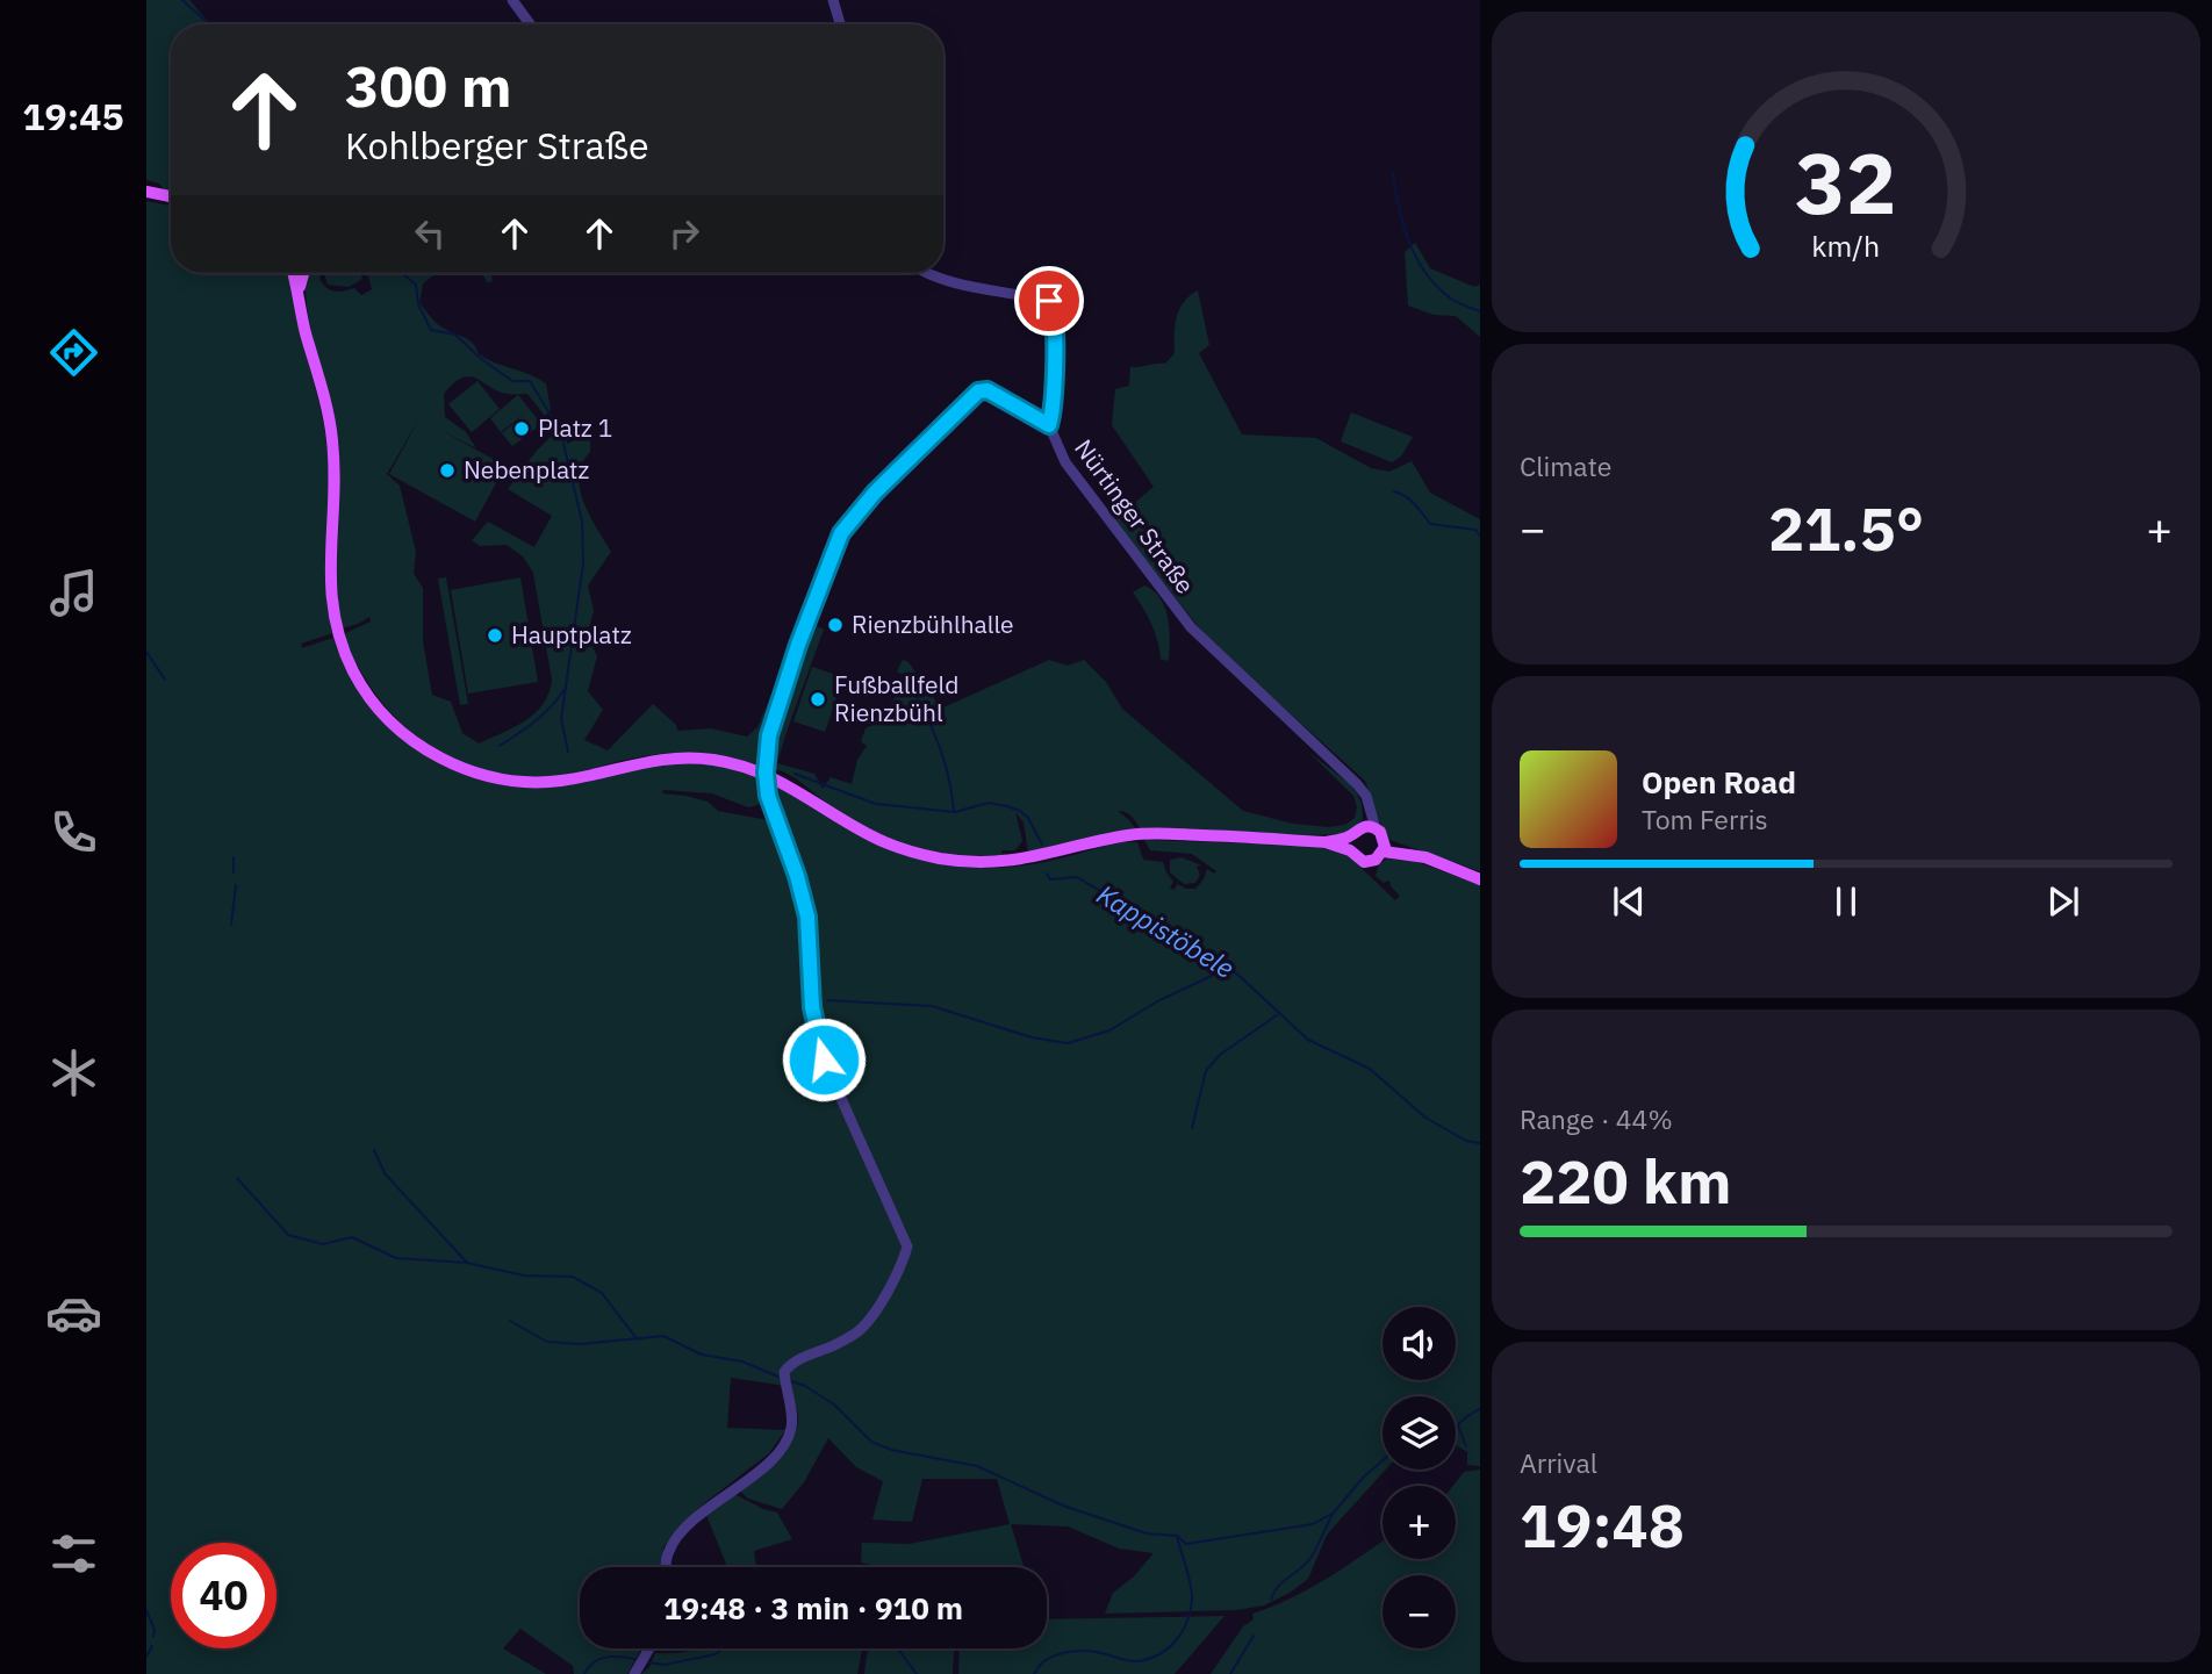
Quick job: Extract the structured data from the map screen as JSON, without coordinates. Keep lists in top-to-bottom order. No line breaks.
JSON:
{"streets":{"street":["Nürtinger Straße"]},"water":["Kappistöbele"],"places":["Platz 1","Nebenplatz","Rienzbühlhalle","Hauptplatz","Fußballfeld Rienzbühl"],"page":{"tabs":"19:45","turn":["300 m","Kohlberger Straße"],"tile":["Climate",["Range · 44%","220 km"],["Arrival","19:48"]],"heat":["−","21.5°","+"],"song":["Open Road","Tom Ferris"],"map_buttons":["+","−"],"limit":"40","trip":"19:48 · 3 min · 910 m","gauge":["32","km/h"]}}
